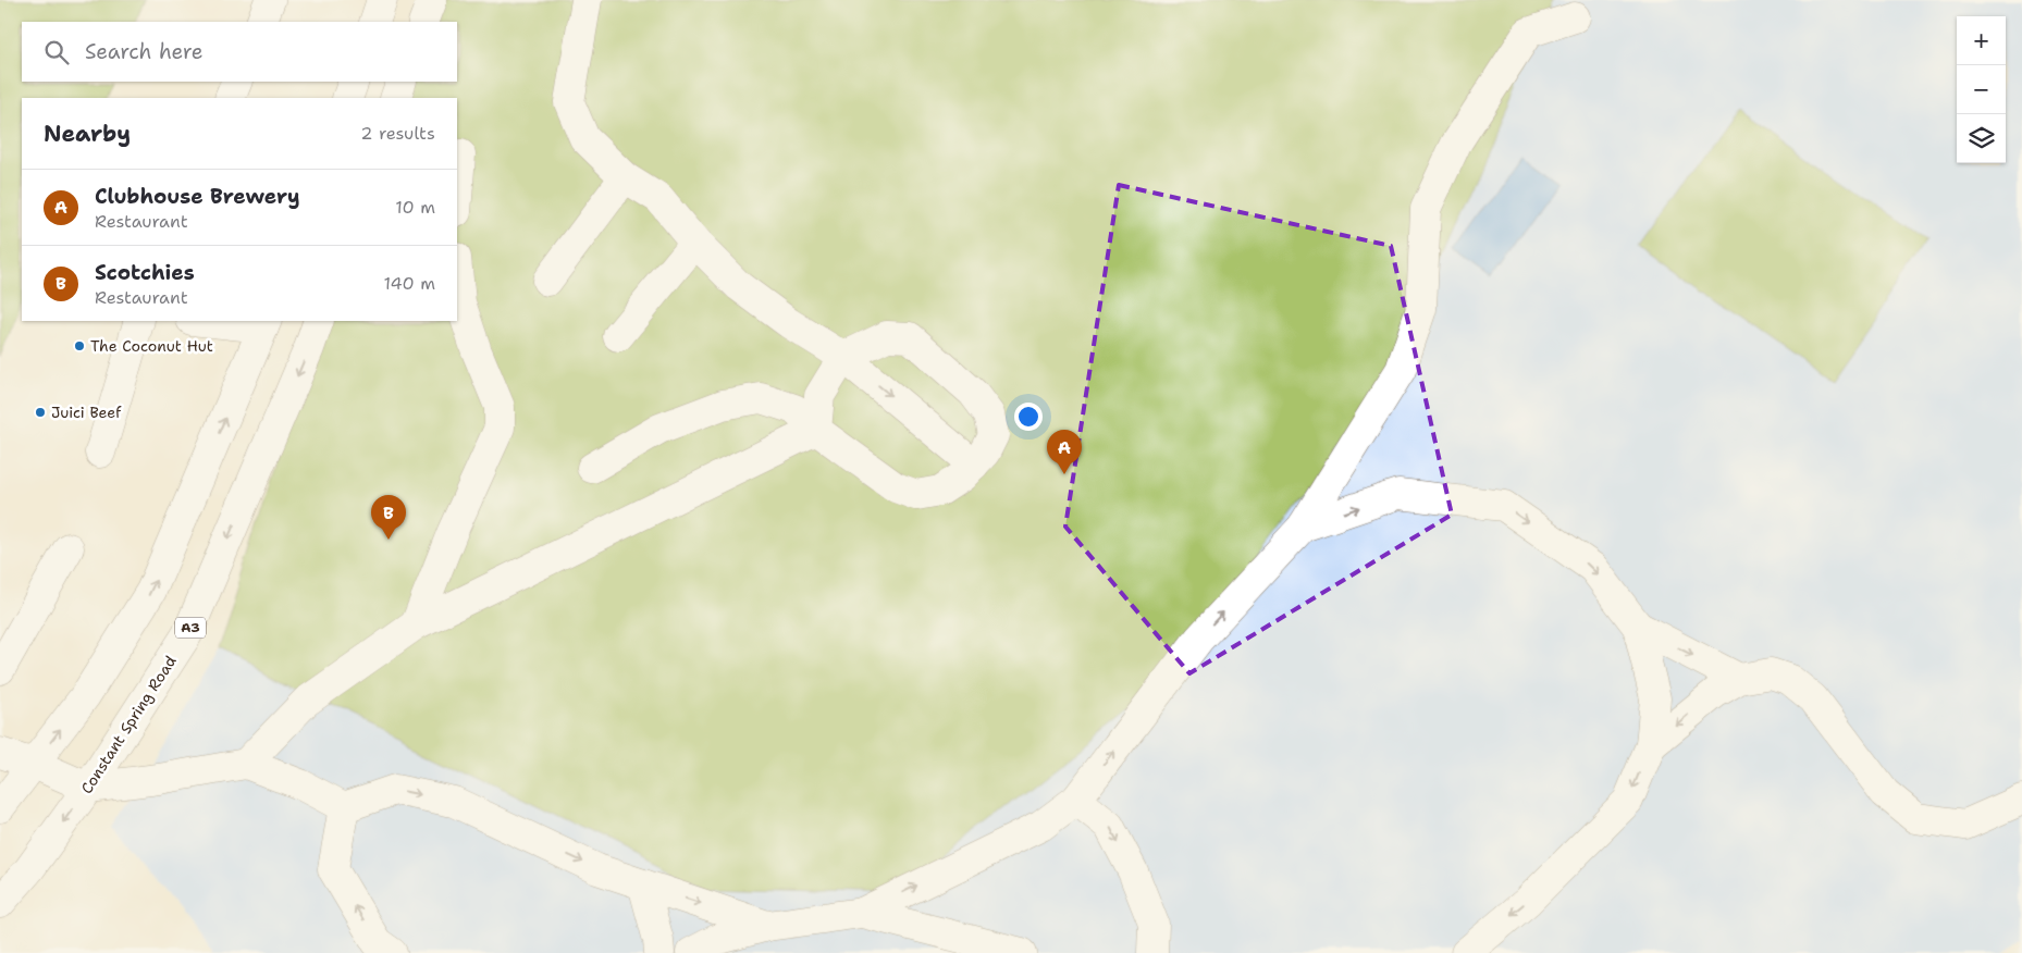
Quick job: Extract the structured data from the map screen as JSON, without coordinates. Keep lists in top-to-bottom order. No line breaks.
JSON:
{"streets":{"street":["A3","Constant Spring Road"]},"places":["The Coconut Hut","Juici Beef"],"page":{"map_buttons":["+","−"],"search":"Search here","heading":["Nearby","2 results"],"list":[{"mark":"A","name":"Clubhouse Brewery","note":"Restaurant","value":"10 m"},{"mark":"B","name":"Scotchies","note":"Restaurant","value":"140 m"}],"pins":["A","B"]}}
